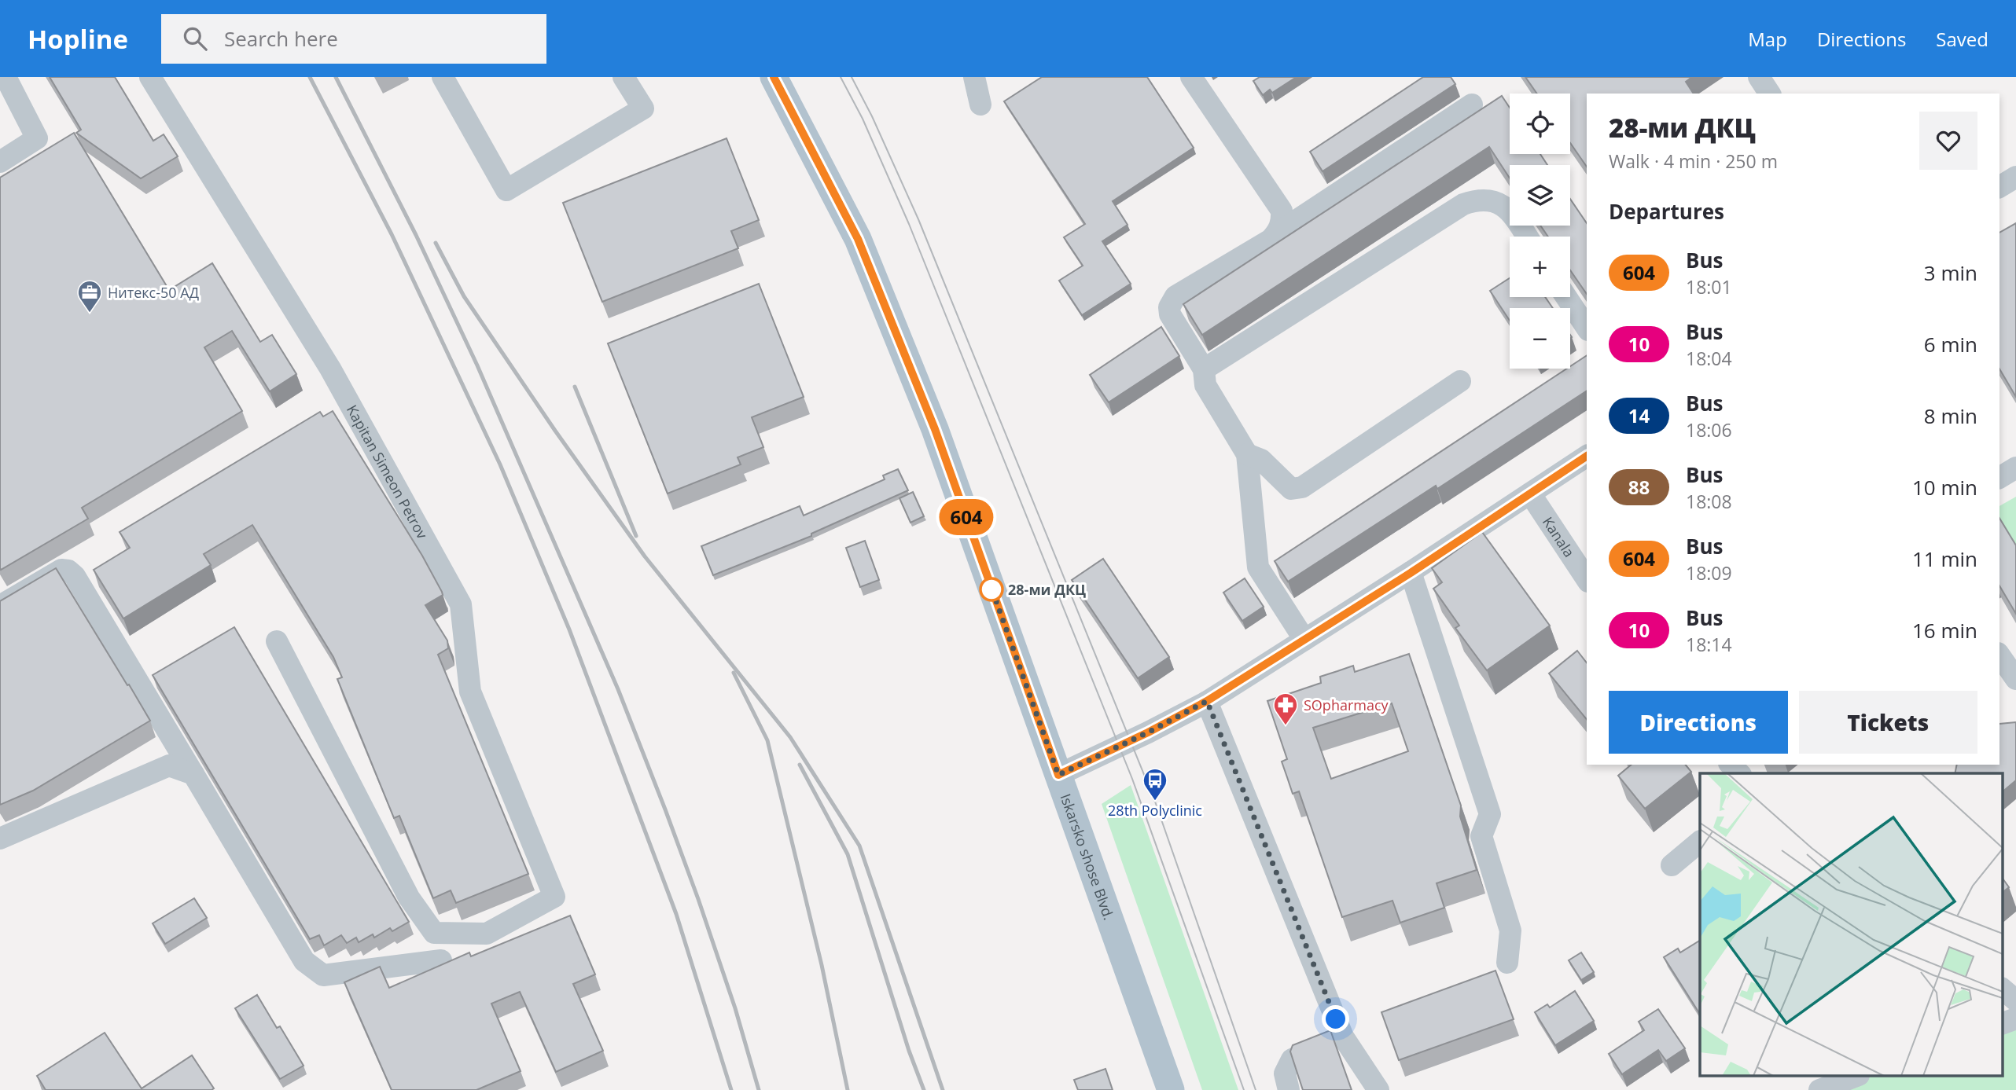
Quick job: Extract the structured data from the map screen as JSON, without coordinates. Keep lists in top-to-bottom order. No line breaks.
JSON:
{"streets":{"main road":["Iskarsko shose Blvd."],"street":["Kapitan Simeon Petrov","Kanala"]},"places":{"office":["Нитекс-50 АД"],"other":["28-ми ДКЦ"],"pharmacy":["SOpharmacy"],"bus stop":["28th Polyclinic"]},"lines":["bus line 604"],"page":{"header":"Hopline","search":"Search here","nav":["Map","Directions","Saved"],"on_map":"604","map_buttons":["+","−"],"heading":[["28-ми ДКЦ","Walk · 4 min · 250 m"],"Departures"],"list":[{"mark":"604","name":"Bus","note":"18:01","value":"3 min"},{"mark":"10","name":"Bus","note":"18:04","value":"6 min"},{"mark":"14","name":"Bus","note":"18:06","value":"8 min"},{"mark":"88","name":"Bus","note":"18:08","value":"10 min"},{"mark":"604","name":"Bus","note":"18:09","value":"11 min"},{"mark":"10","name":"Bus","note":"18:14","value":"16 min"}],"buttons":["Directions","Tickets"]}}
